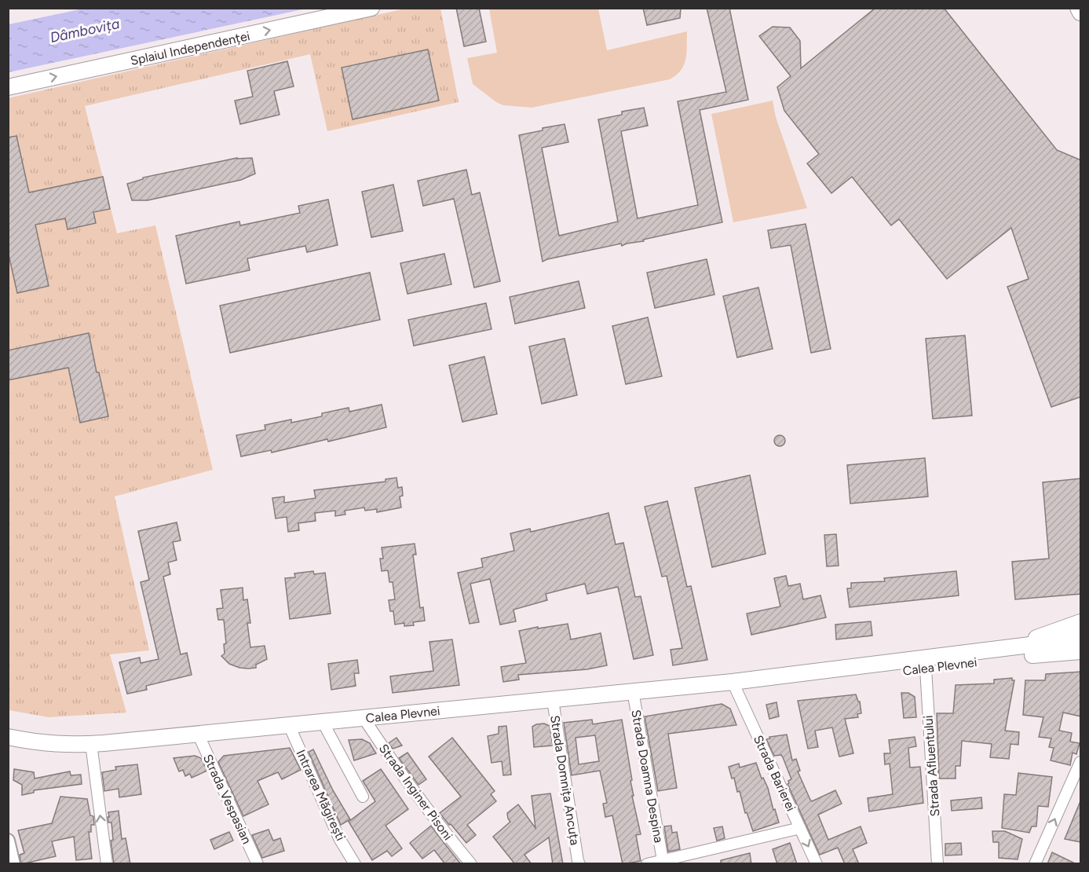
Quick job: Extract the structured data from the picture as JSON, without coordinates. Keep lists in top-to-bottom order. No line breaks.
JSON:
{"streets":{"main road":["Splaiul Independenței","Calea Plevnei"],"street":["Strada Afluentului","Strada Barierei","Strada Doamna Despina","Strada Domnița Ancuța","Strada Inginer Pisoni","Intrarea Măgirești","Strada Vespasian"]},"crossings":[["Calea Plevnei","Strada Afluentului"],["Calea Plevnei","Strada Barierei"],["Calea Plevnei","Strada Doamna Despina"],["Calea Plevnei","Strada Domnița Ancuța"],["Calea Plevnei","Strada Inginer Pisoni"],["Calea Plevnei","Intrarea Măgirești"],["Calea Plevnei","Strada Vespasian"]],"one_way":["Splaiul Independenței"],"water":["Dâmbovița"]}
